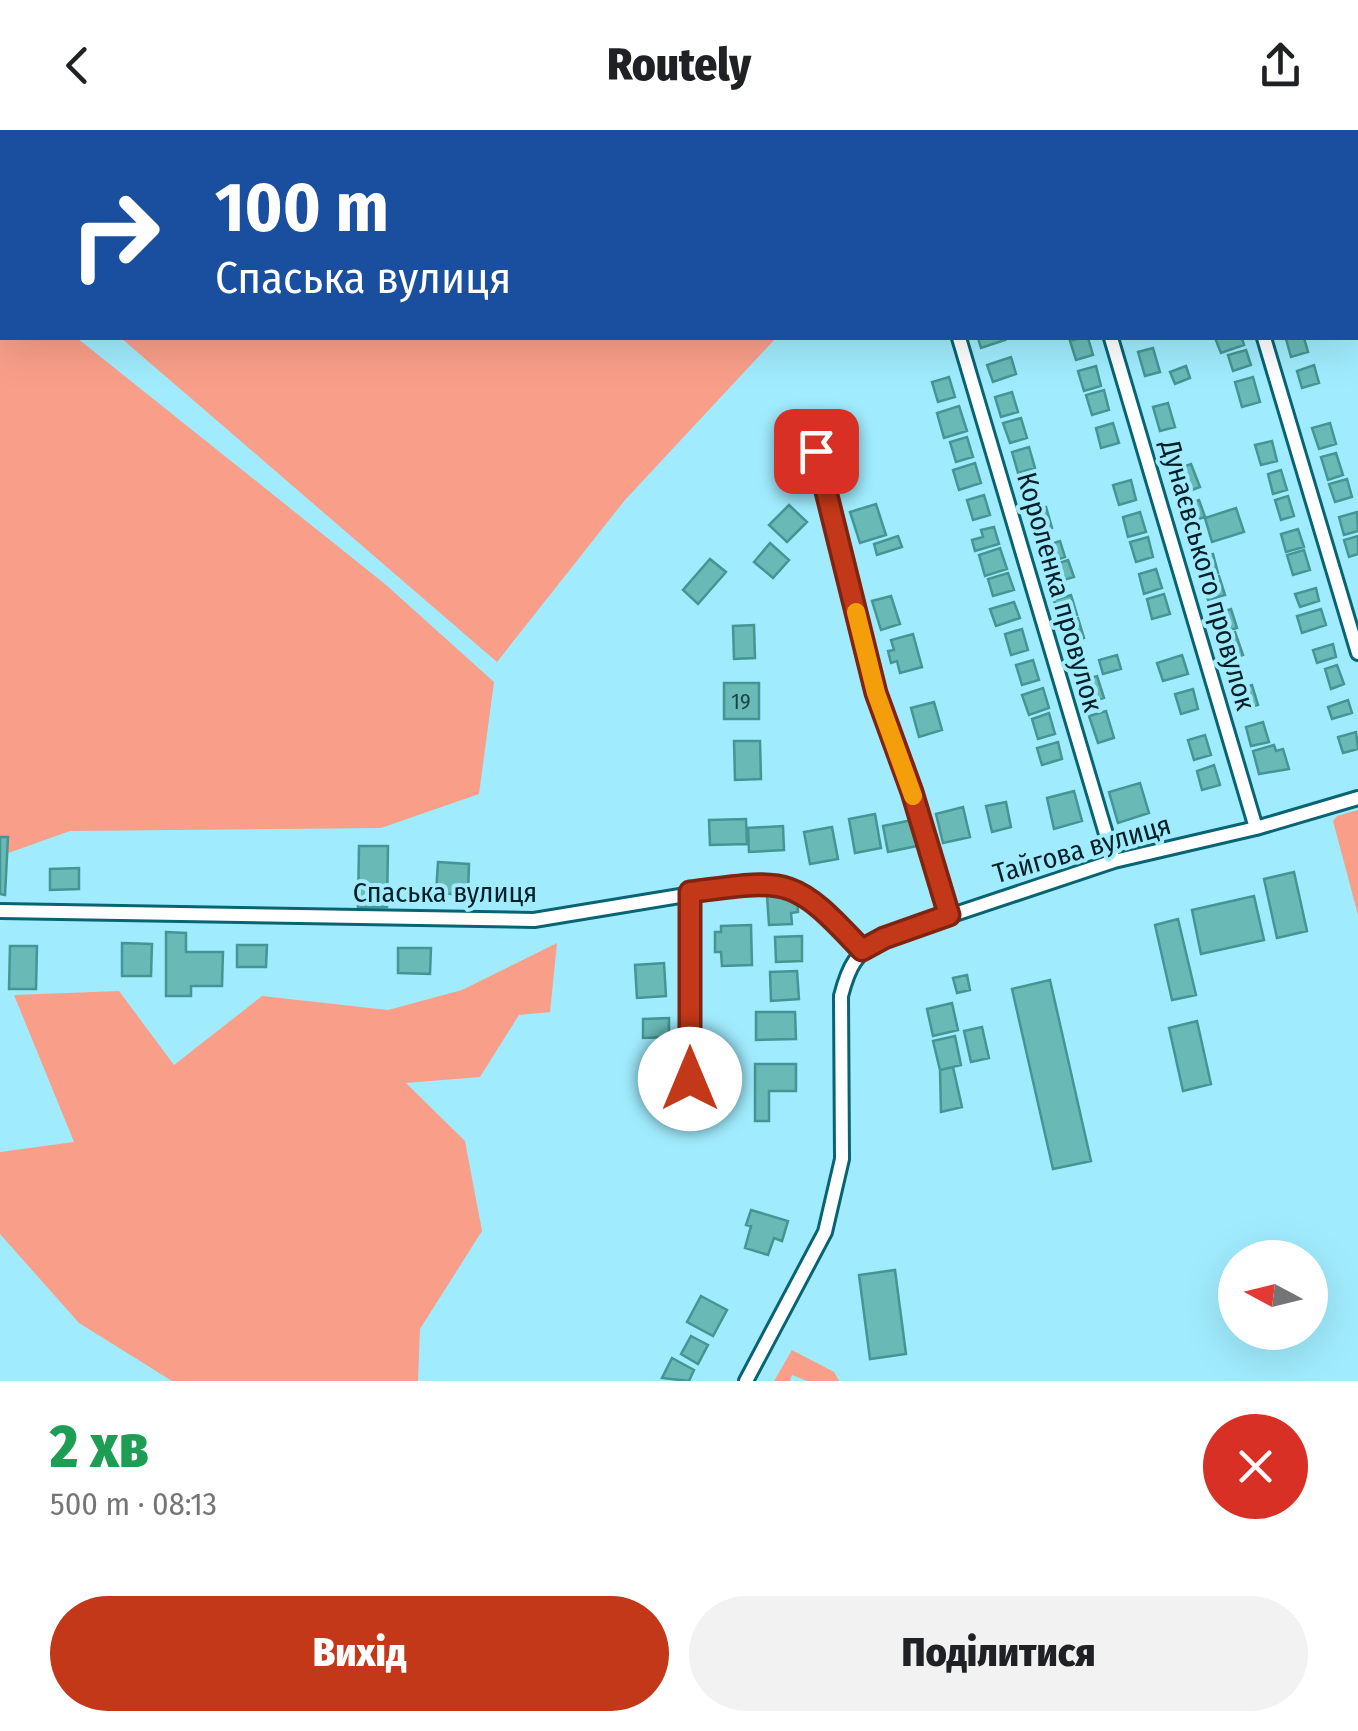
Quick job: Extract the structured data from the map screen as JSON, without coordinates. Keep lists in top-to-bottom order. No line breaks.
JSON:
{"streets":{"street":["Дунаєвського провулок","Короленка провулок","Тайгова вулиця","Спаська вулиця"]},"crossings":[["Дунаєвського провулок","Тайгова вулиця"],["Короленка провулок","Тайгова вулиця"],["Тайгова вулиця","Спаська вулиця"]],"house_numbers":["19"],"north":"left","page":{"header":"Routely","turn":["100 m","Спаська вулиця"],"heading":["2 хв","500 m · 08:13"],"buttons":["Вихід","Поділитися"]}}
